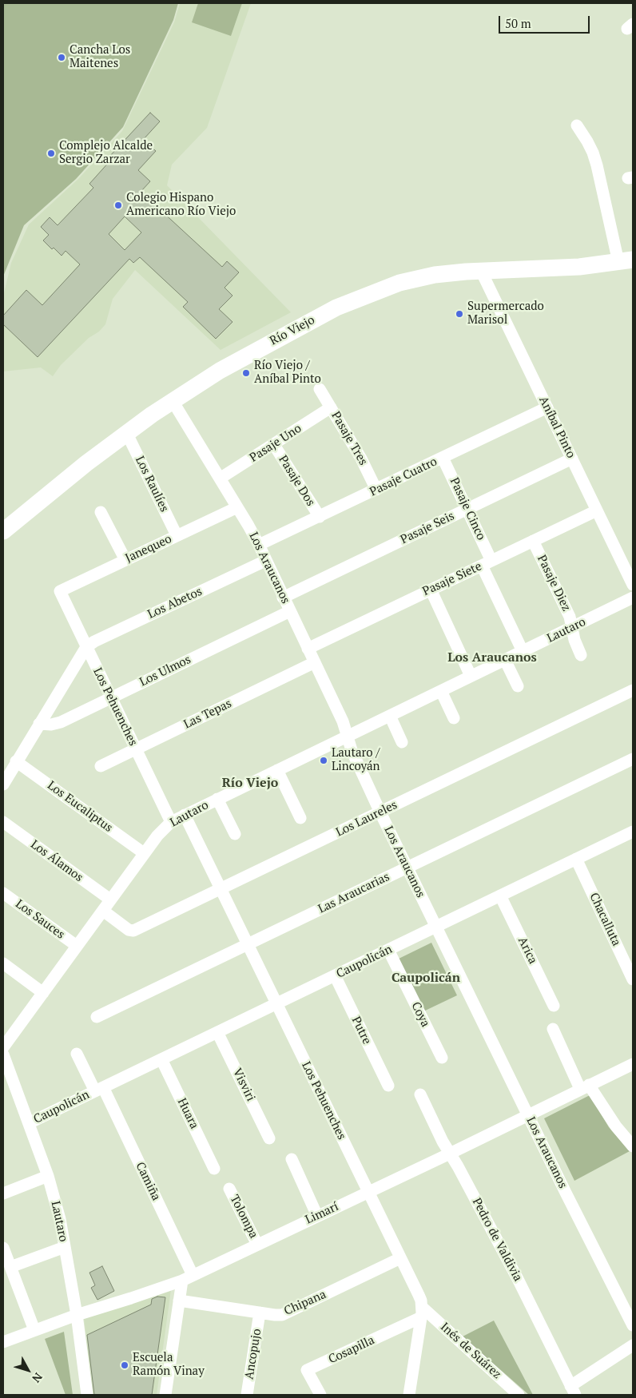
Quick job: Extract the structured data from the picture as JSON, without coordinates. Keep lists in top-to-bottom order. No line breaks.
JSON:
{"streets":{"main road":["Río Viejo"],"street":["Aníbal Pinto","Pasaje Tres","Pasaje Uno","Pasaje Cuatro","Pasaje Dos","Los Raulíes","Pasaje Cinco","Pasaje Seis","Janequeo","Los Araucanos","Pasaje Siete","Pasaje Diez","Los Abetos","Lautaro","Los Ulmos","Los Pehuenches","Las Tepas","Los Eucaliptus","Los Laureles","Los Álamos","Las Araucarias","Los Sauces","Chacalluta","Arica","Caupolicán","Coya","Putre","Visviri","Huara","Camiña","Limarí","Tolompa","Pedro de Valdivia","Chipana","Cosapilla","Inés de Suárez","Ancopujo"]},"crossings":[["Río Viejo","Aníbal Pinto"],["Río Viejo","Los Raulíes"],["Río Viejo","Los Araucanos"],["Aníbal Pinto","Pasaje Cuatro"],["Aníbal Pinto","Pasaje Seis"],["Aníbal Pinto","Pasaje Siete"],["Pasaje Tres","Pasaje Uno"],["Pasaje Tres","Pasaje Cuatro"],["Pasaje Uno","Pasaje Dos"],["Pasaje Uno","Los Araucanos"],["Pasaje Cuatro","Pasaje Dos"],["Pasaje Cuatro","Pasaje Cinco"],["Pasaje Cuatro","Los Araucanos"],["Los Raulíes","Janequeo"],["Pasaje Cinco","Pasaje Seis"],["Pasaje Cinco","Pasaje Siete"],["Pasaje Cinco","Lautaro"],["Pasaje Seis","Los Araucanos"],["Janequeo","Los Araucanos"],["Janequeo","Los Pehuenches"],["Los Araucanos","Pasaje Siete"],["Los Araucanos","Los Abetos"],["Los Araucanos","Lautaro"],["Los Araucanos","Los Ulmos"],["Los Araucanos","Las Tepas"],["Los Araucanos","Los Laureles"],["Los Araucanos","Las Araucarias"],["Los Araucanos","Caupolicán"],["Los Araucanos","Limarí"],["Pasaje Siete","Pasaje Diez"],["Pasaje Diez","Lautaro"],["Los Abetos","Los Pehuenches"],["Lautaro","Los Pehuenches"],["Lautaro","Los Eucaliptus"],["Lautaro","Los Laureles"],["Lautaro","Los Álamos"],["Lautaro","Los Sauces"],["Lautaro","Caupolicán"],["Lautaro","Limarí"],["Los Ulmos","Los Pehuenches"],["Los Pehuenches","Las Tepas"],["Los Pehuenches","Los Laureles"],["Los Pehuenches","Las Araucarias"],["Los Pehuenches","Caupolicán"],["Los Pehuenches","Limarí"],["Los Pehuenches","Chipana"],["Los Pehuenches","Cosapilla"],["Los Pehuenches","Inés de Suárez"],["Chacalluta","Caupolicán"],["Arica","Caupolicán"],["Caupolicán","Coya"],["Caupolicán","Putre"],["Caupolicán","Visviri"],["Caupolicán","Huara"],["Caupolicán","Camiña"],["Camiña","Limarí"],["Limarí","Tolompa"],["Limarí","Pedro de Valdivia"],["Chipana","Ancopujo"],["Cosapilla","Inés de Suárez"]],"districts":["Los Araucanos","Río Viejo","Caupolicán"],"places":["Cancha Los Maitenes","Complejo Alcalde Sergio Zarzar","Colegio Hispano Americano Río Viejo","Supermercado Marisol","Río Viejo / Aníbal Pinto","Lautaro / Lincoyán","Escuela Ramón Vinay"],"scale_bar":"50 m","north":"bottom right"}
